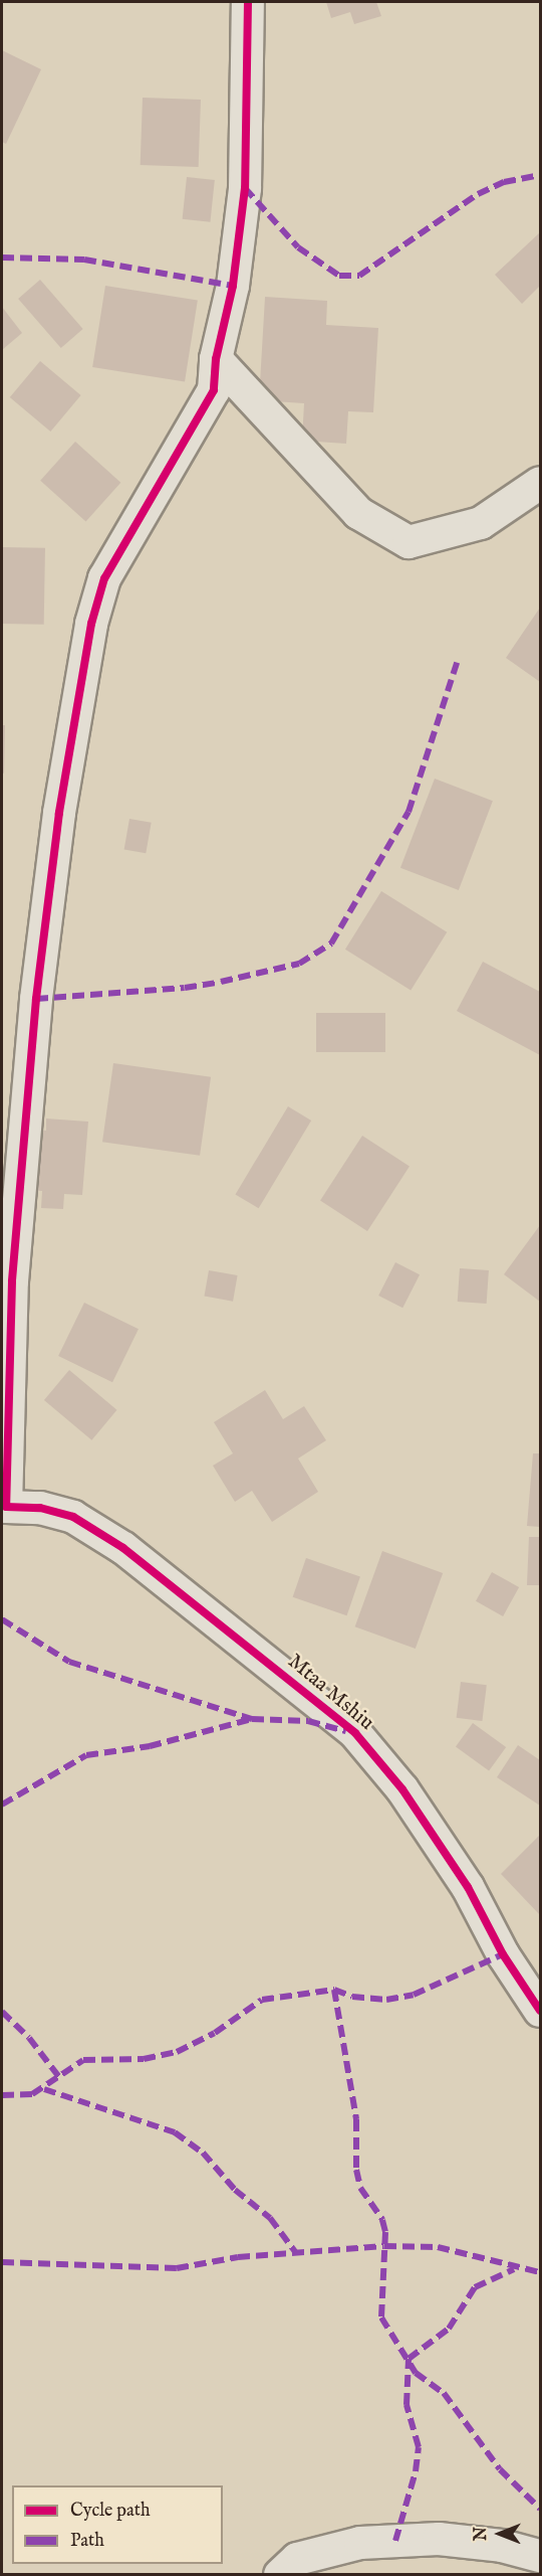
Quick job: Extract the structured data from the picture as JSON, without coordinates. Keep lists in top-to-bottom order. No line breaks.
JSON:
{"streets":{"street":["Mtaa Mshiu"]},"legend":["Cycle path","Path"],"north":"left"}
